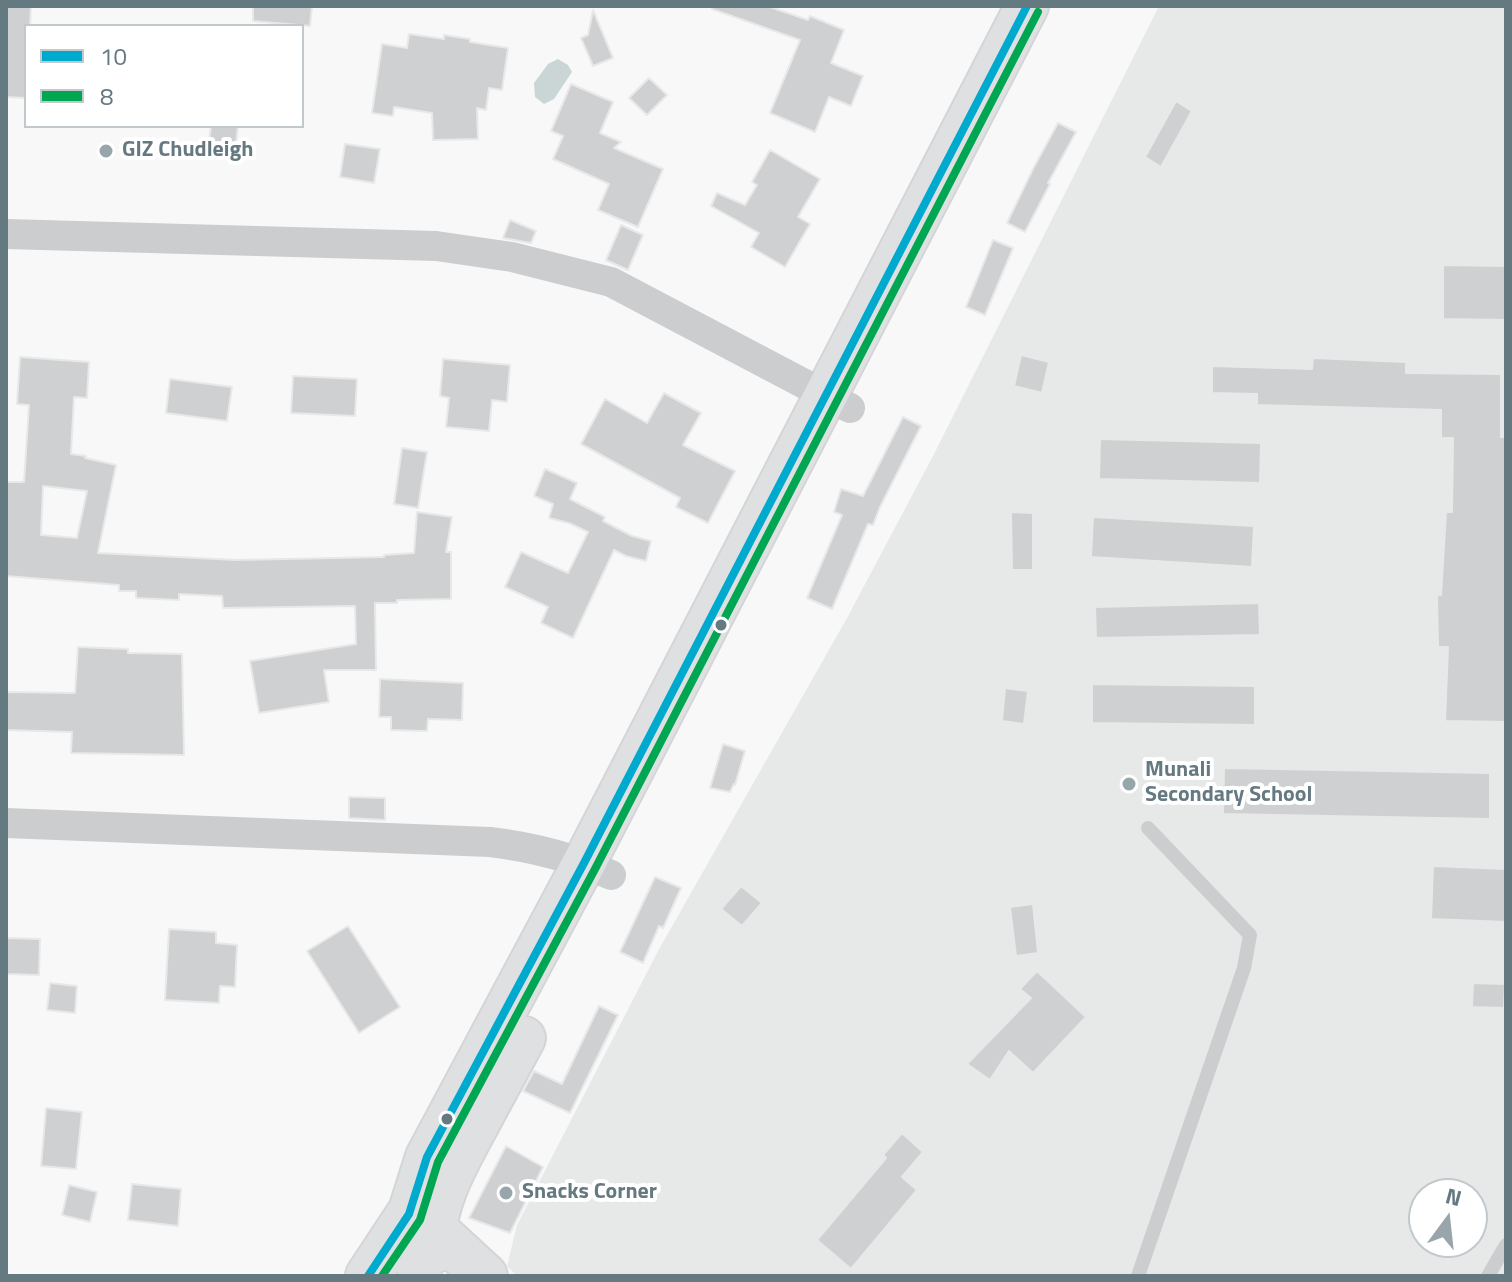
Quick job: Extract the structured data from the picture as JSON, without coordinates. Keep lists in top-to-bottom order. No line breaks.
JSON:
{"places":["GIZ Chudleigh","Munali Secondary School","Snacks Corner"],"lines":["transit line 10","transit line 8"],"legend":["10","8"],"north":"top"}
